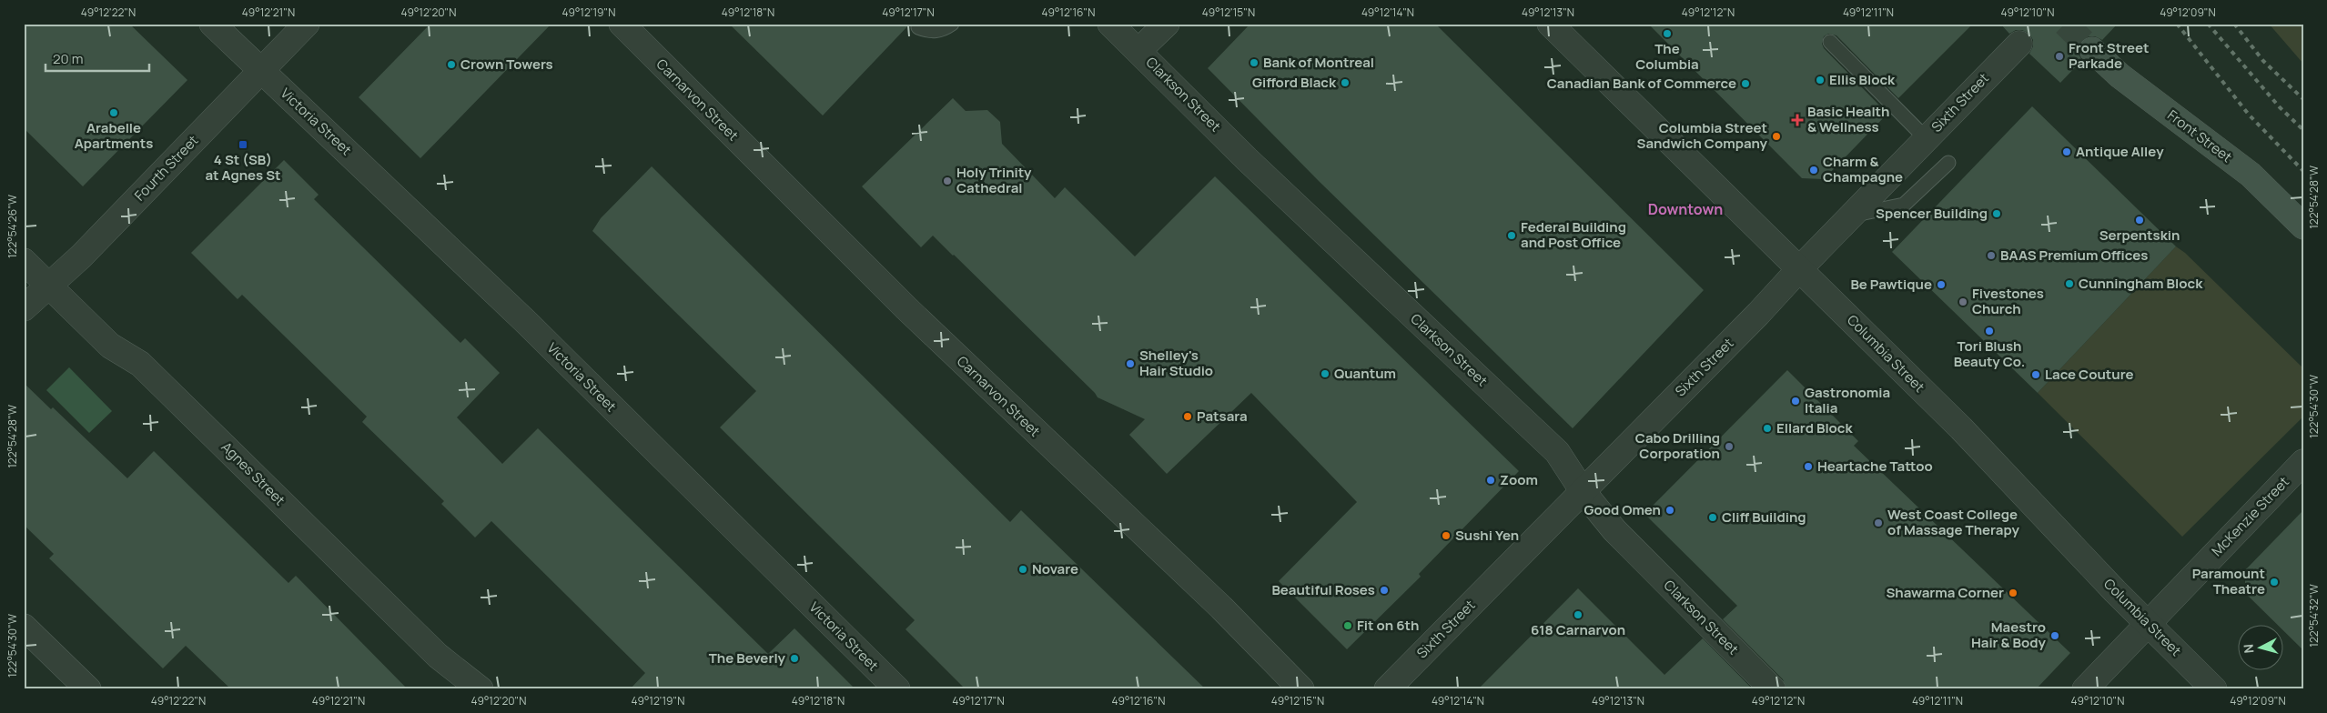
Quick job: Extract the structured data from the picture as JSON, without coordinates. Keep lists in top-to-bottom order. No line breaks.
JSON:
{"streets":{"main road":["Front Street"],"street":["Clarkson Street","Carnarvon Street","Sixth Street","Victoria Street","Fourth Street","Columbia Street","Agnes Street","McKenzie Street"]},"crossings":[["Clarkson Street","Sixth Street"],["Sixth Street","Columbia Street"],["Victoria Street","Fourth Street"],["Fourth Street","Agnes Street"],["Columbia Street","McKenzie Street"]],"districts":["Downtown"],"places":{"other":["The Columbia","Front Street Parkade","Bank of Montreal","Crown Towers","Ellis Block","Gifford Black","Canadian Bank of Commerce","Arabelle Apartments","Columbia Street Sandwich Company","Antique Alley","Charm & Champagne","Holy Trinity Cathedral","Spencer Building","Serpentskin","Federal Building and Post Office","BAAS Premium Offices","Cunningham Block","Be Pawtique","Fivestones Church","Tori Blush Beauty Co.","Shelley's Hair Studio","Quantum","Lace Couture","Gastronomia Italia","Patsara","Ellard Block","Cabo Drilling Corporation","Heartache Tattoo","Zoom","Good Omen","Cliff Building","West Coast College of Massage Therapy","Sushi Yen","Novare","Paramount Theatre","Beautiful Roses","Shawarma Corner","618 Carnarvon","Fit on 6th","Maestro Hair & Body","The Beverly"],"health":["Basic Health & Wellness"],"transit":["4 St (SB) at Agnes St"]},"scale_bar":"20 m","north":"left","coordinates":["49°12'22\"N","49°12'21\"N","49°12'20\"N","49°12'19\"N","49°12'18\"N","49°12'17\"N","49°12'16\"N","49°12'15\"N","49°12'14\"N","49°12'13\"N","49°12'12\"N","49°12'11\"N","49°12'10\"N","49°12'09\"N","122°54'28\"W","122°54'26\"W","122°54'30\"W","122°54'32\"W"]}
